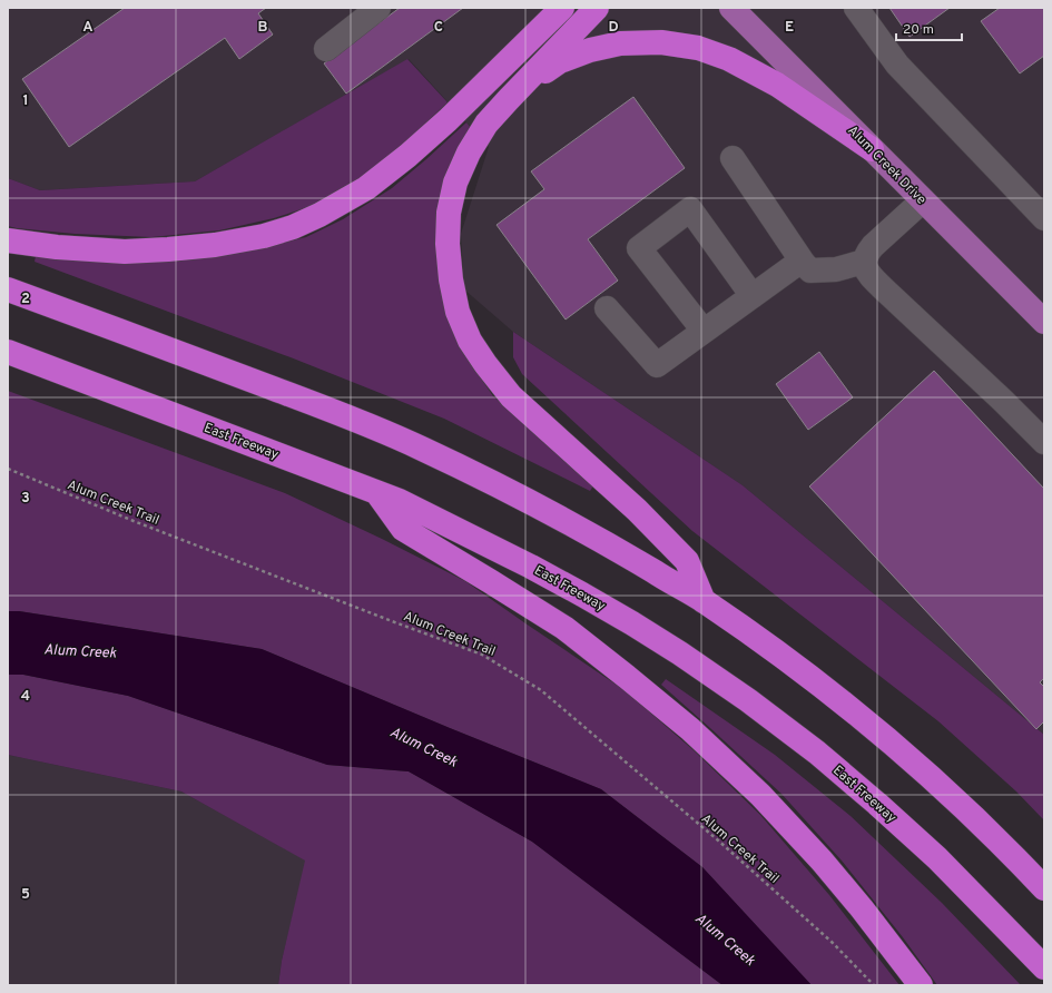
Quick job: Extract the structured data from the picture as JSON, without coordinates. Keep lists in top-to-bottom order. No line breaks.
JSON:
{"streets":{"highway":["East Freeway"],"main road":["Alum Creek Drive"],"path":["Alum Creek Trail"]},"water":["Alum Creek"],"scale_bar":"20 m","grid":{"columns":["A","B","C","D","E"],"rows":["1","2","3","4","5"]}}
